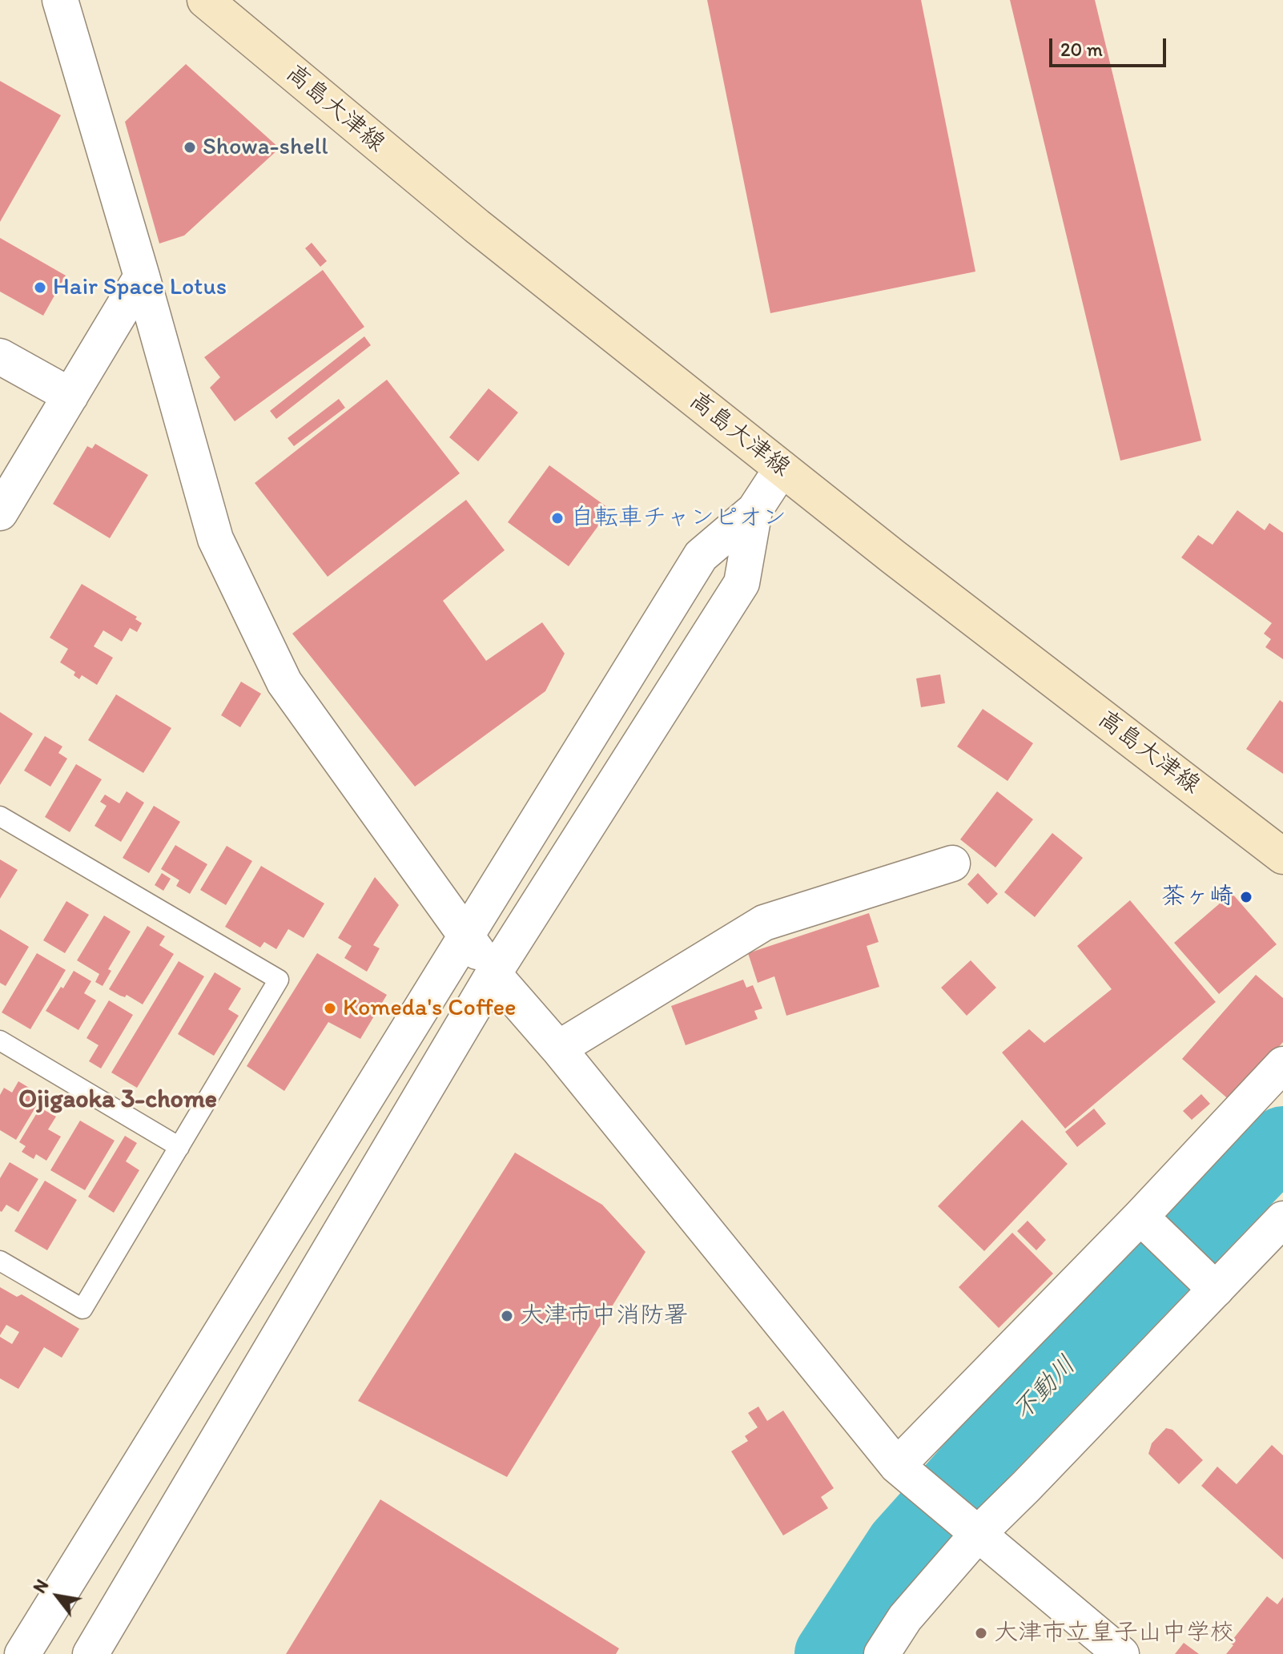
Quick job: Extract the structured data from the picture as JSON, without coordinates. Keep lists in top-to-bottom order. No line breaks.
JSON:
{"streets":{"main road":["高島大津線"]},"districts":["Ojigaoka 3-chome"],"water":["不動川"],"places":["Showa-shell","Hair Space Lotus","自転車チャンピオン","茶ヶ崎","Komeda's Coffee","大津市中消防署","大津市立皇子山中学校"],"scale_bar":"20 m","north":"top left"}
